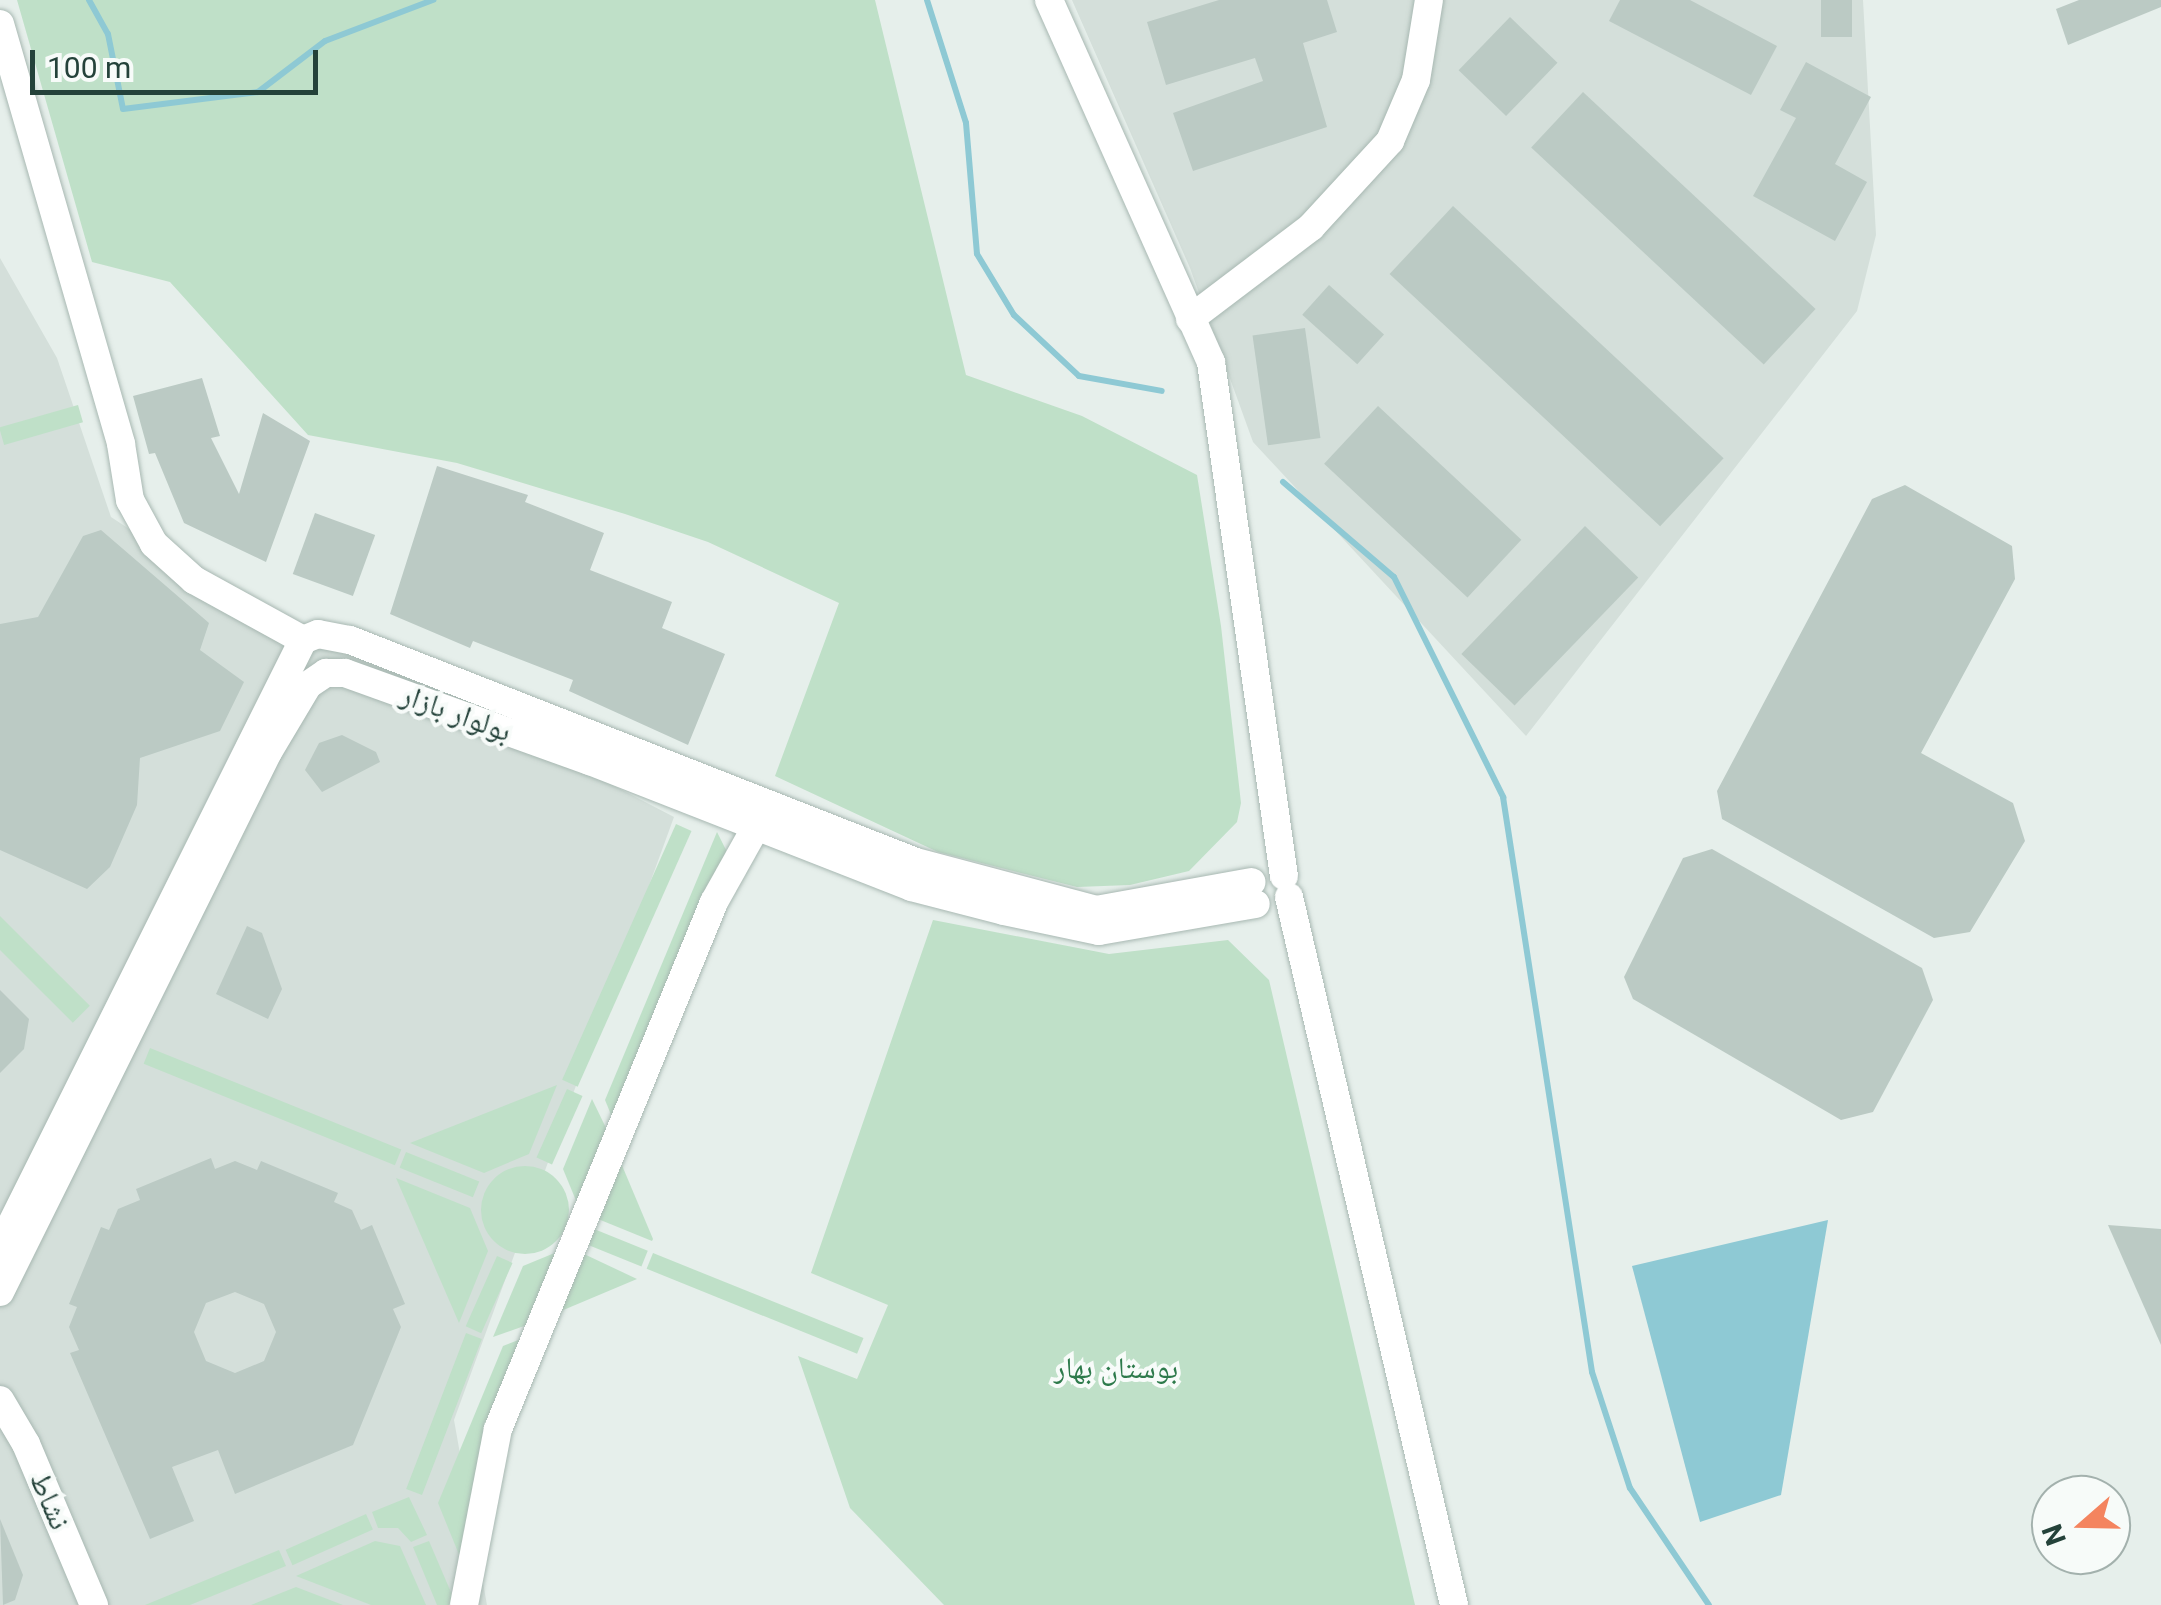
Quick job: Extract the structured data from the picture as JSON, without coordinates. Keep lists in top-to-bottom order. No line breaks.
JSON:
{"streets":{"street":["بولوار بازار","نشاط"]},"parks":["بوستان بهار"],"scale_bar":"100 m","north":"left"}
